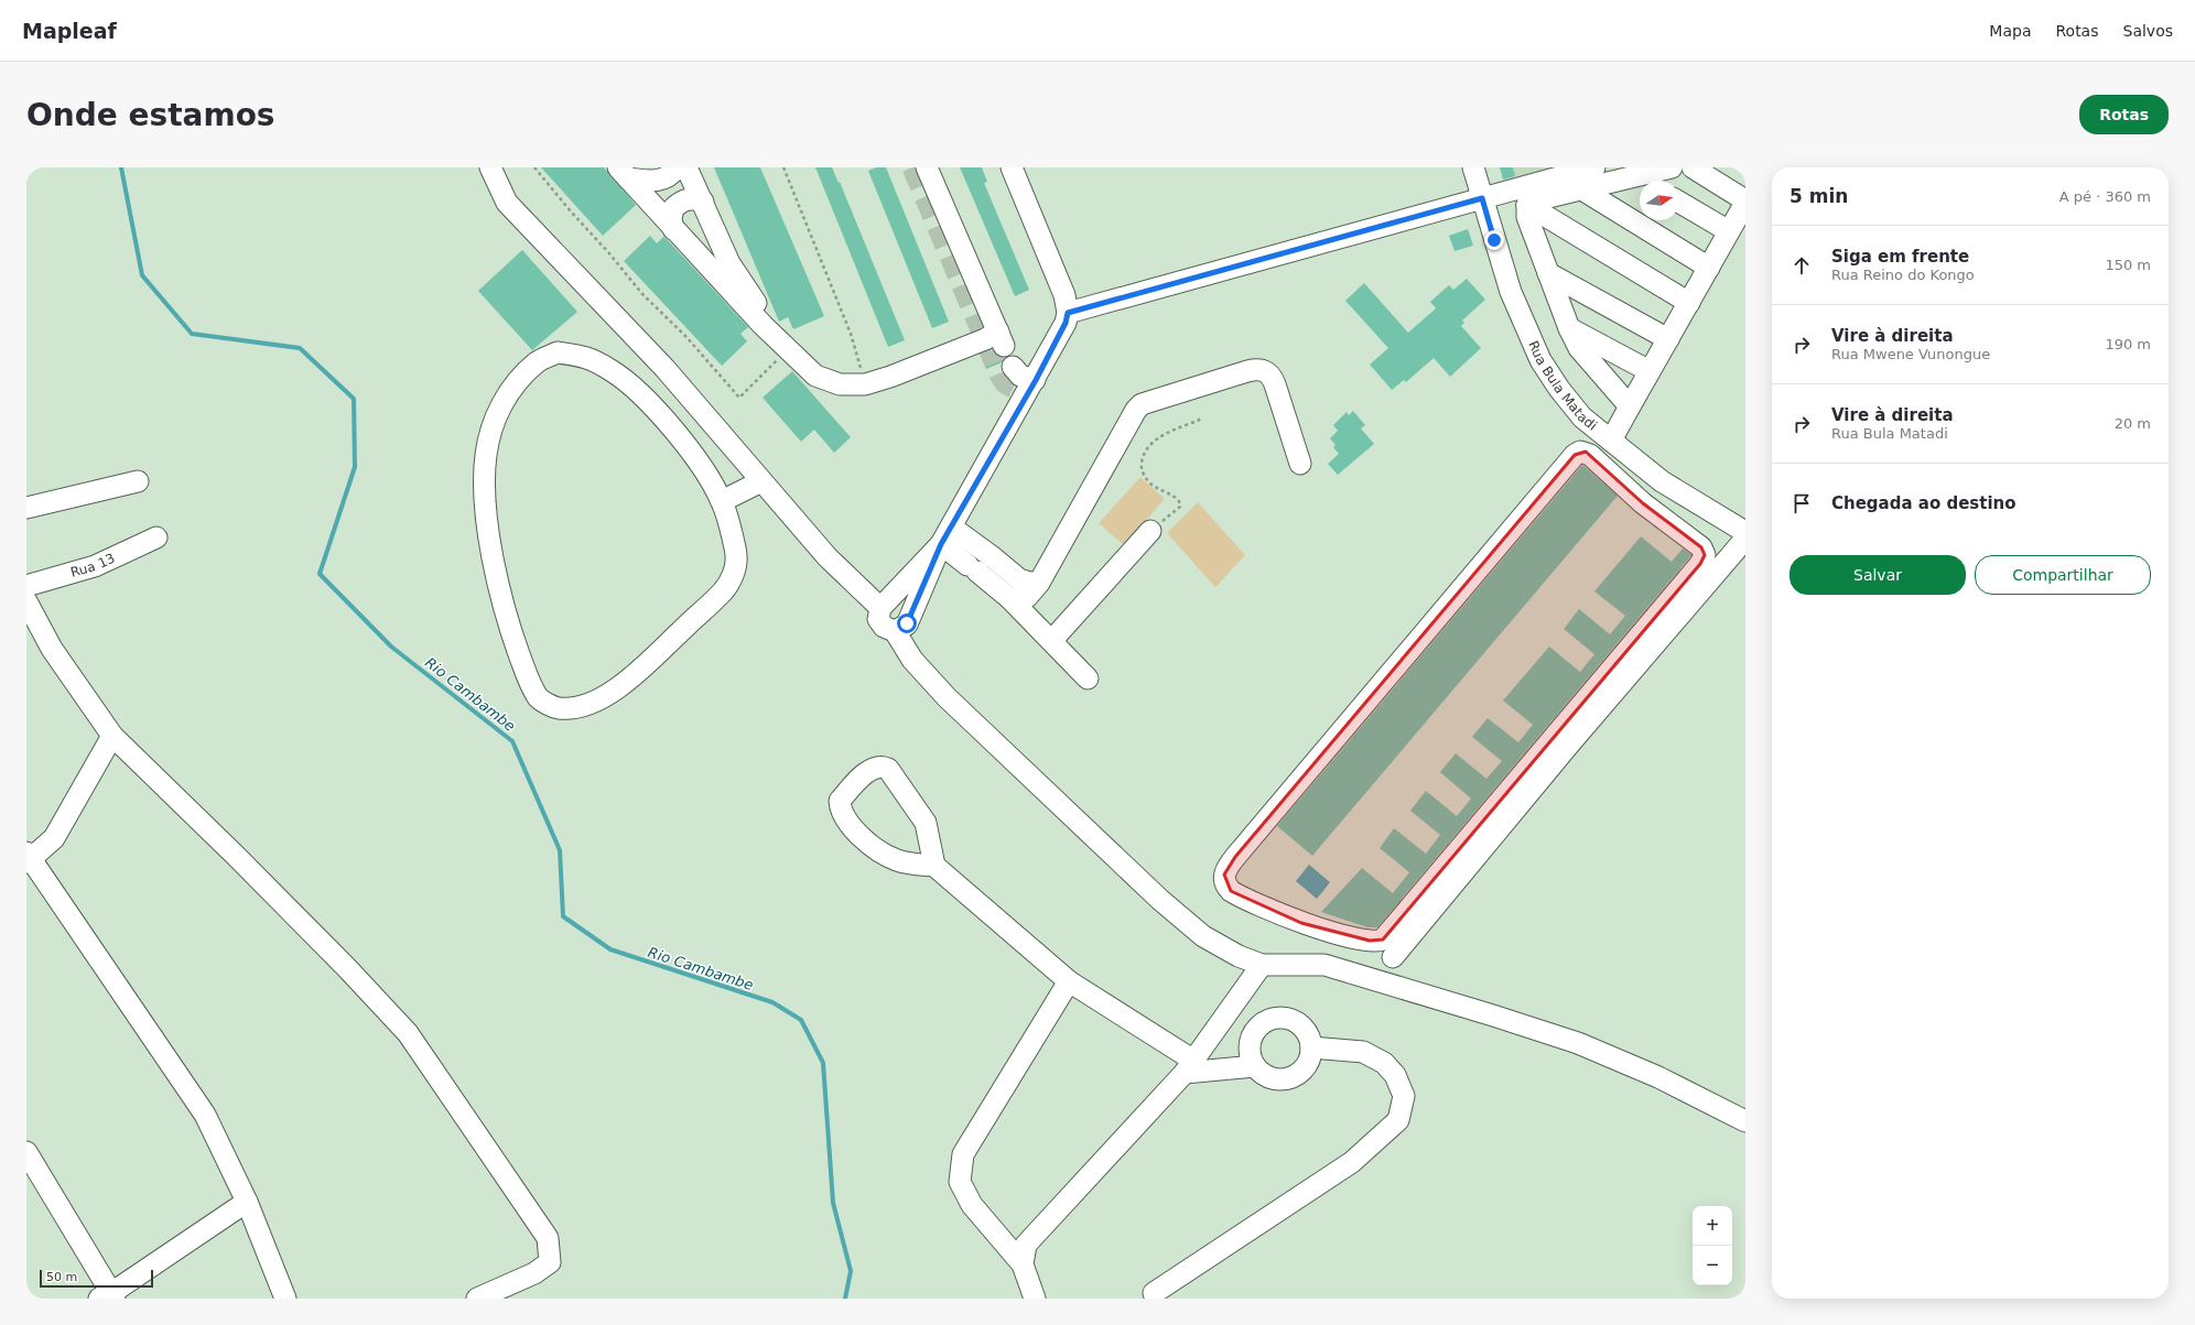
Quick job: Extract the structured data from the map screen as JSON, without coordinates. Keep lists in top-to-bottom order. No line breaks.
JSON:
{"streets":{"street":["Rua Bula Matadi","Rua 13"]},"water":["Rio Cambambe"],"scale_bar":"50 m","north":"right","page":{"header":"Mapleaf","nav":["Mapa","Rotas","Salvos"],"buttons":["Rotas",["Salvar","Compartilhar"]],"title":"Onde estamos","heading":["5 min","A pé · 360 m"],"list":[["Siga em frente","Rua Reino do Kongo","150 m"],["Vire à direita","Rua Mwene Vunongue","190 m"],["Vire à direita","Rua Bula Matadi","20 m"],"Chegada ao destino"],"map_buttons":["+","−"],"scale":"50 m"}}
